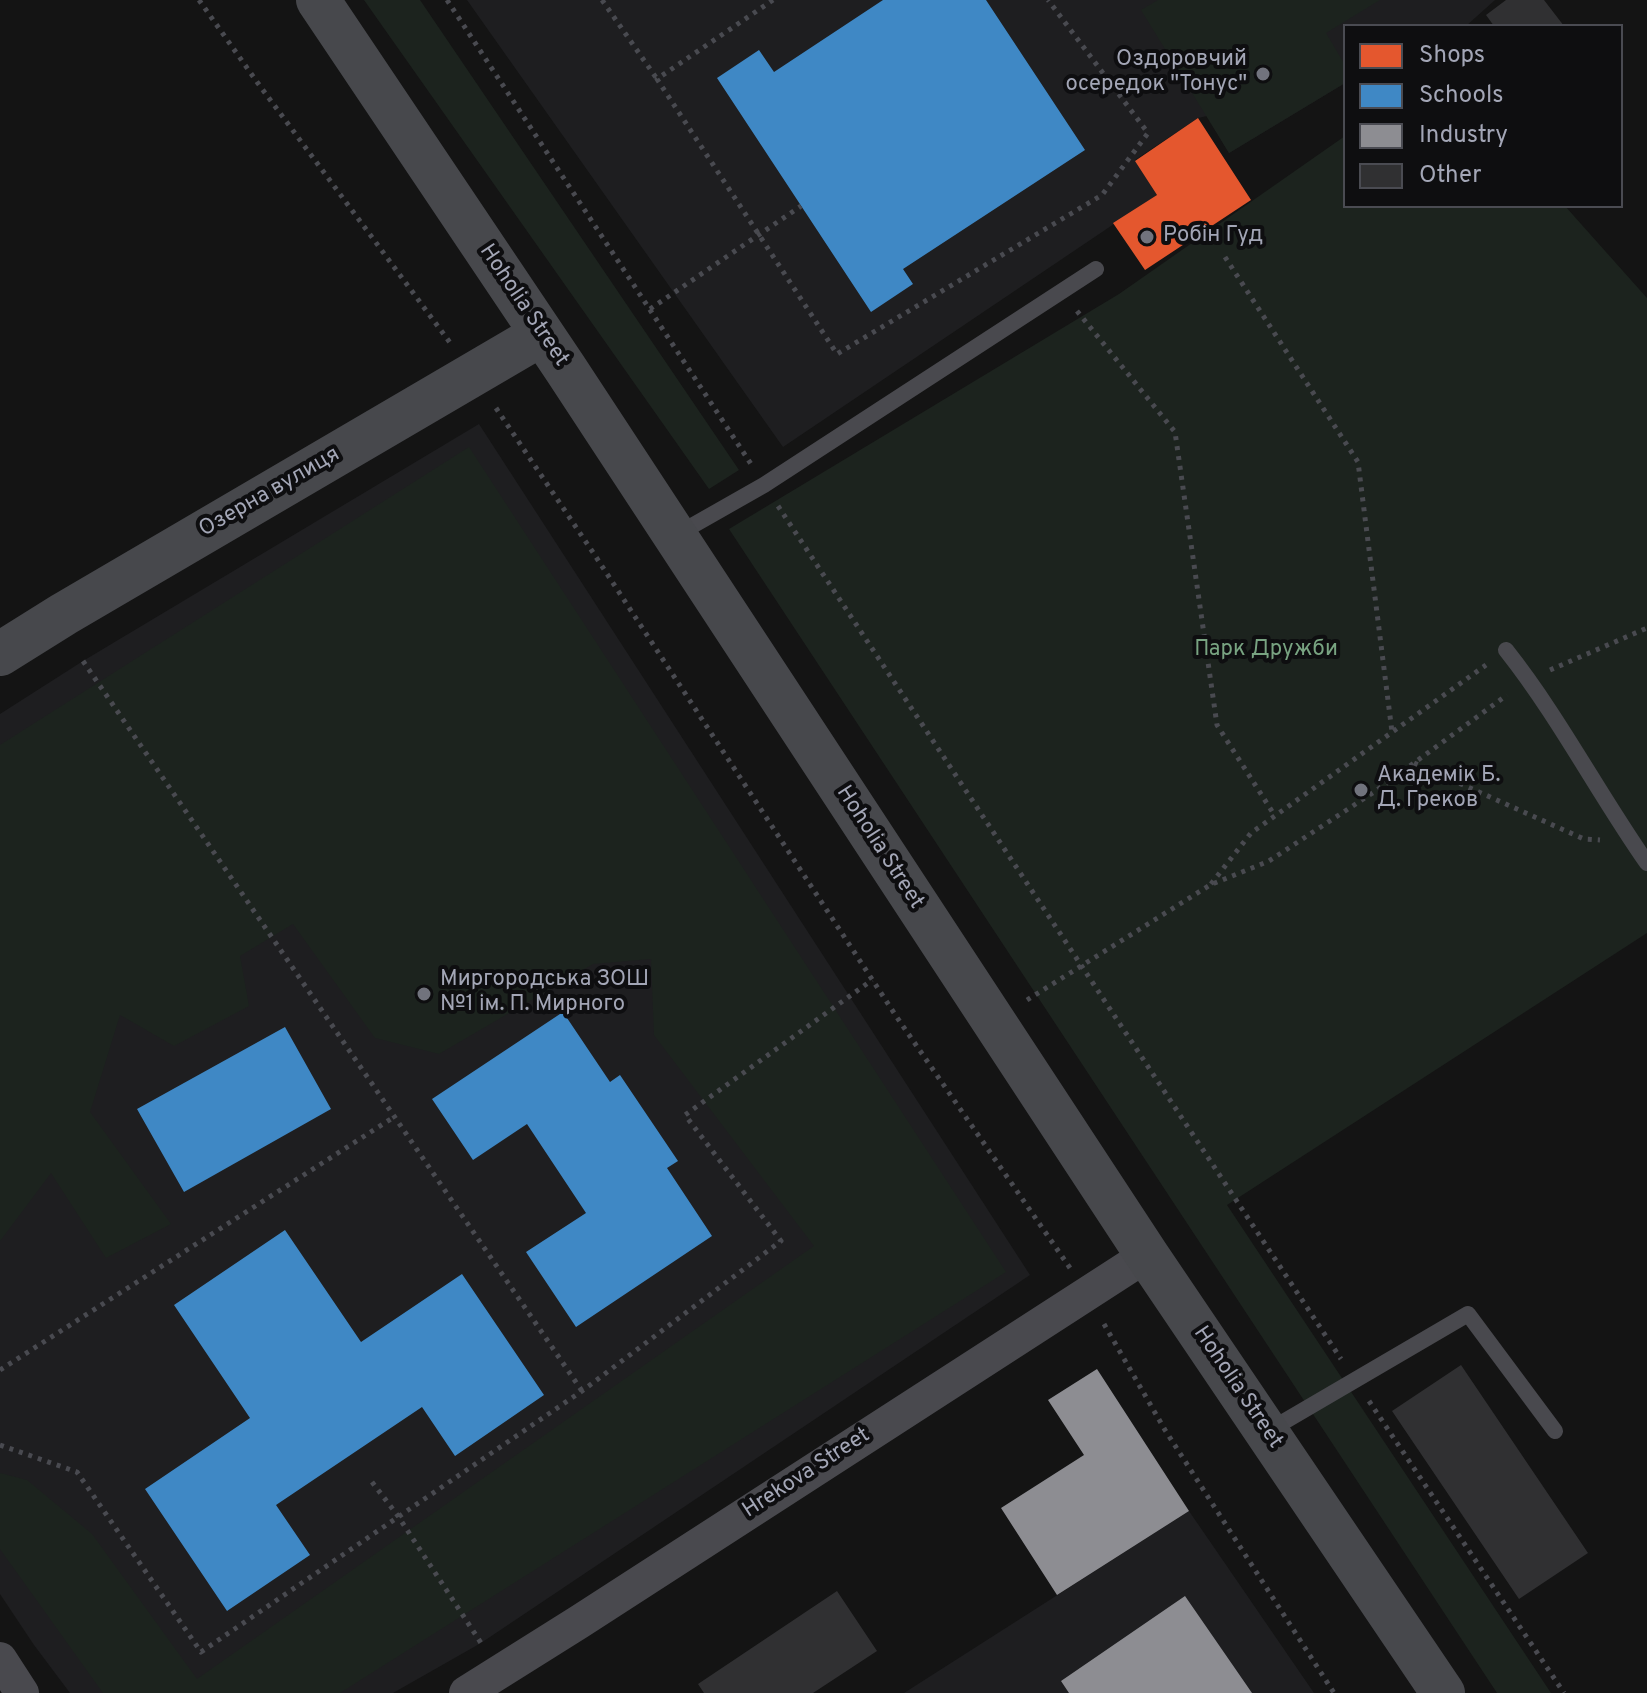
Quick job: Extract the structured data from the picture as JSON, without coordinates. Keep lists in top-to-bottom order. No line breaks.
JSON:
{"streets":{"street":["Hoholia Street","Озерна вулиця","Hrekova Street"]},"crossings":[["Hoholia Street","Озерна вулиця"],["Hoholia Street","Hrekova Street"]],"parks":["Парк Дружби"],"places":["Оздоровчий осередок \"Тонус\"","Робін Гуд","Академік Б. Д. Греков","Миргородська ЗОШ №1 ім. П. Мирного"],"legend":["Shops","Schools","Industry","Other"]}
